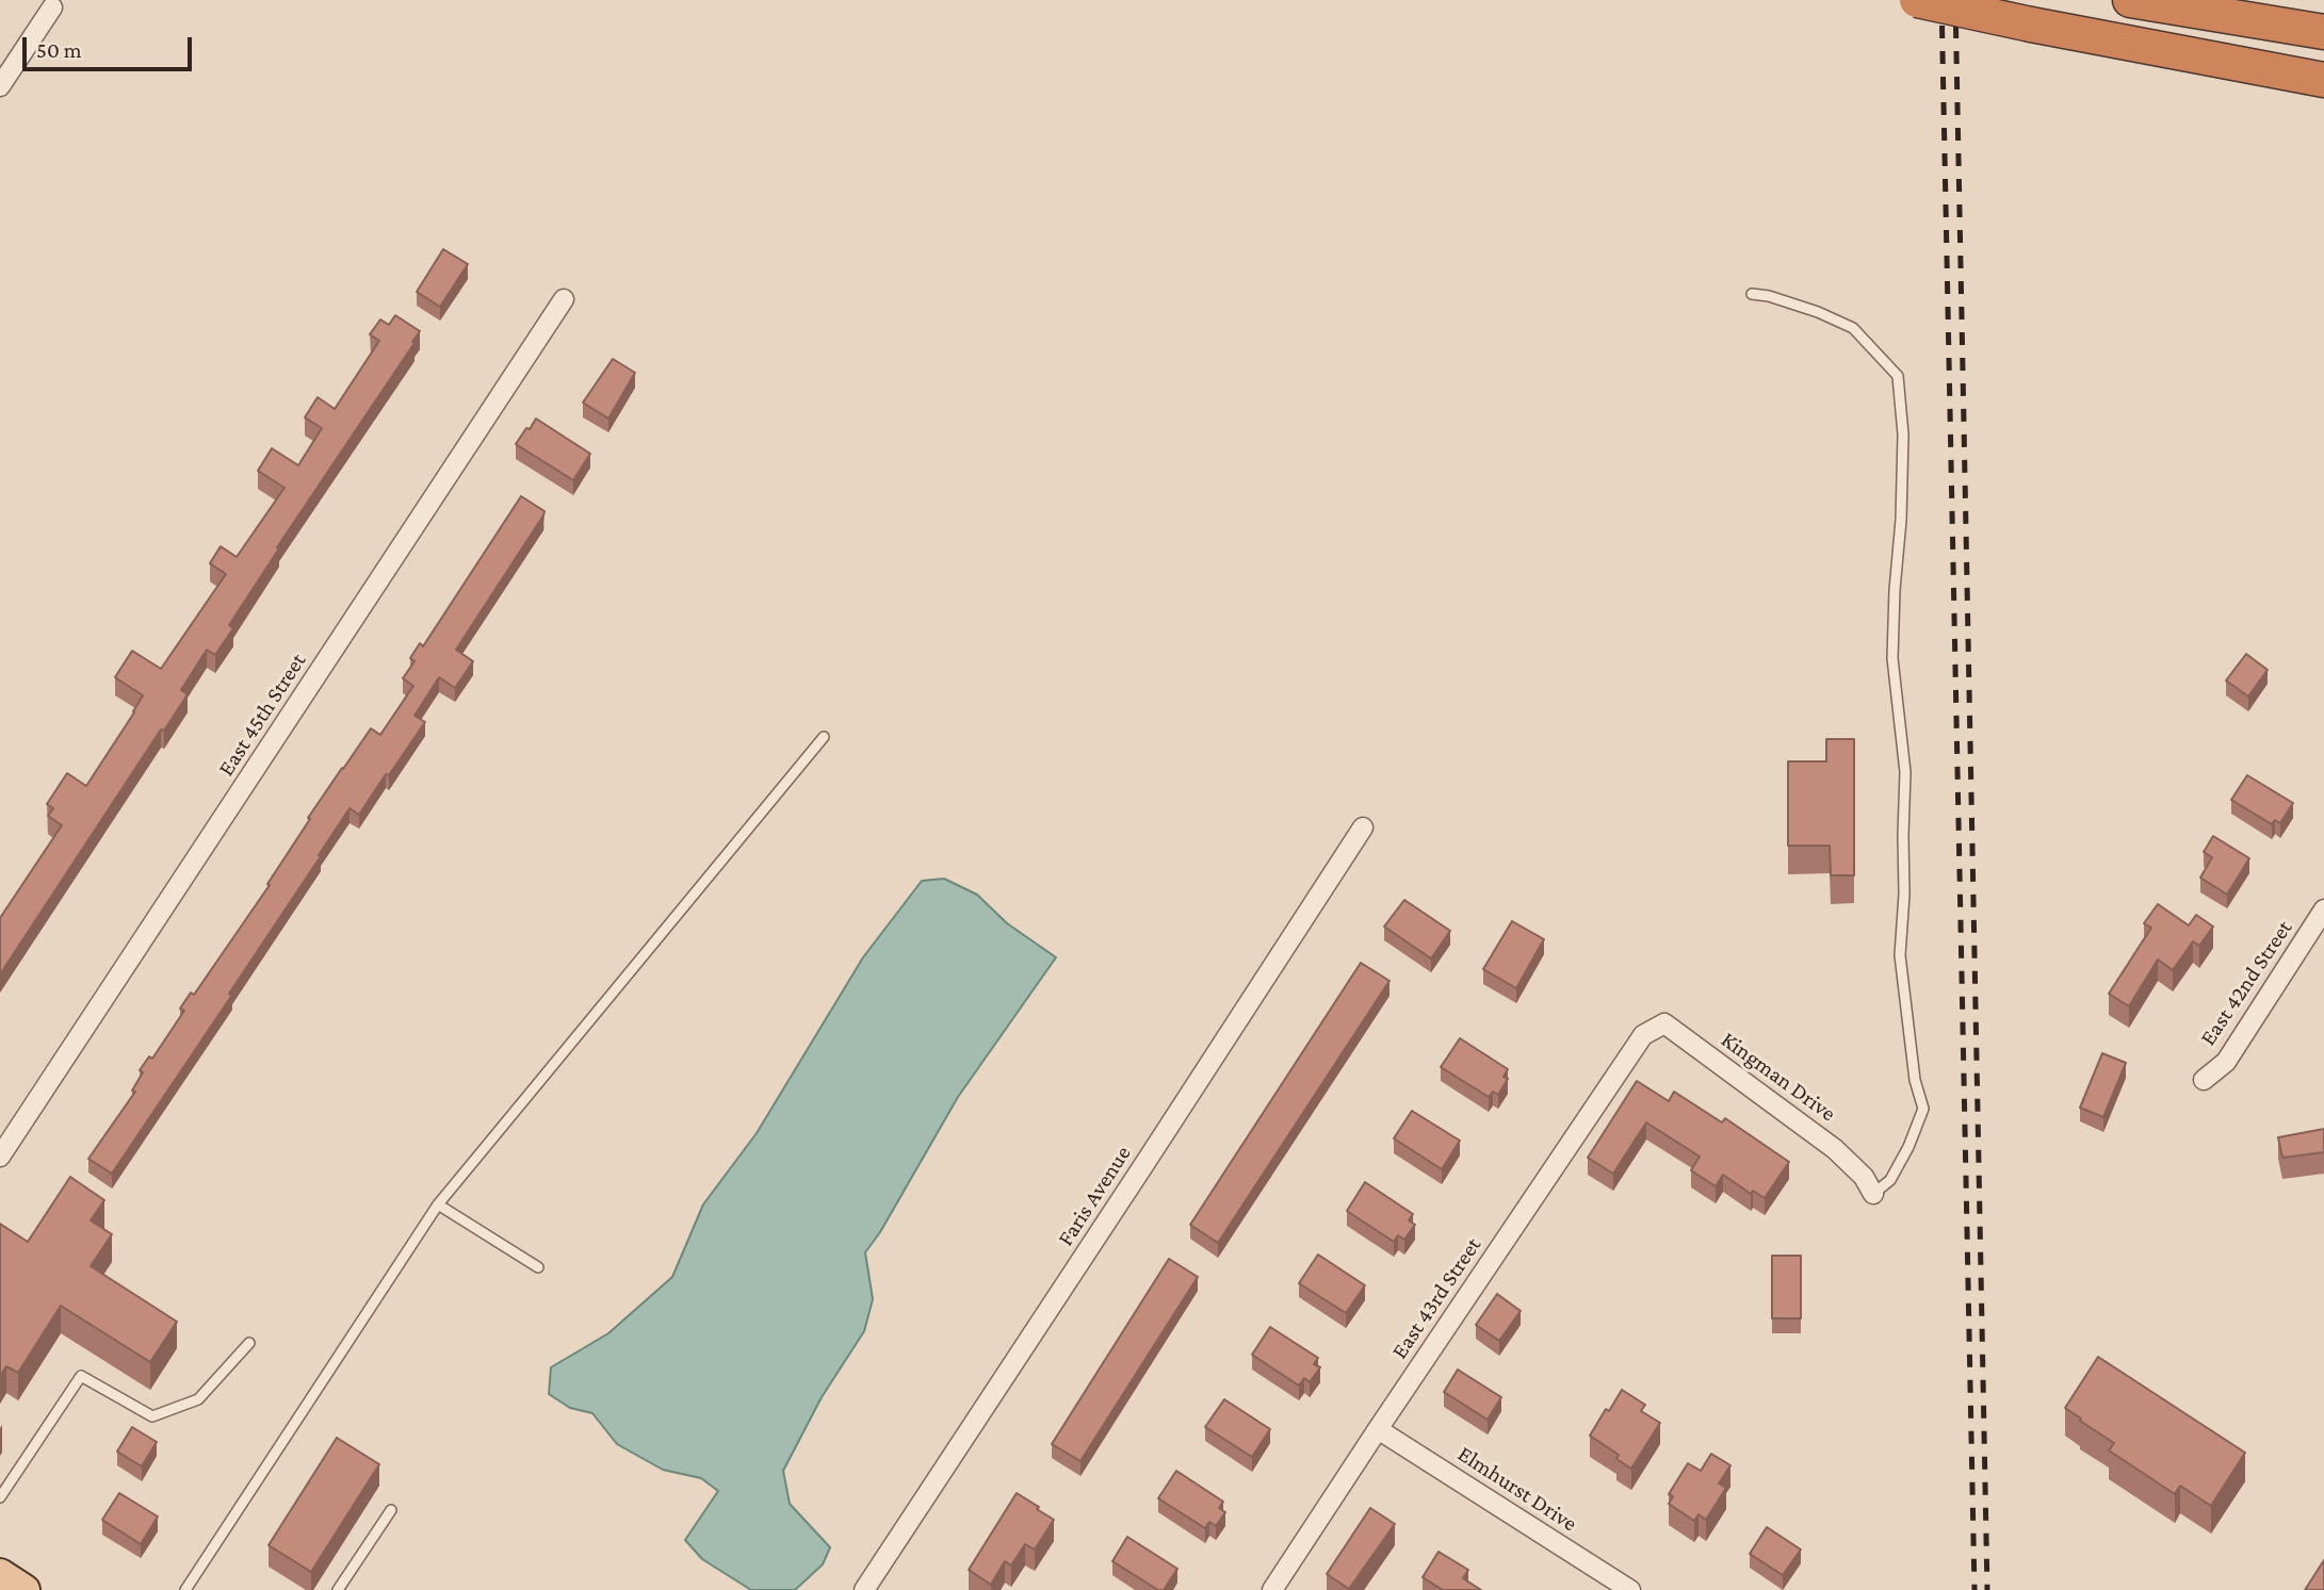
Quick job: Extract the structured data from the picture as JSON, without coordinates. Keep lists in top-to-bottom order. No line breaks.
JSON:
{"streets":{"street":["East 45th Street","East 42nd Street","Kingman Drive","Faris Avenue","East 43rd Street","Elmhurst Drive"]},"crossings":[["Kingman Drive","East 43rd Street"],["East 43rd Street","Elmhurst Drive"]],"scale_bar":"50 m"}
